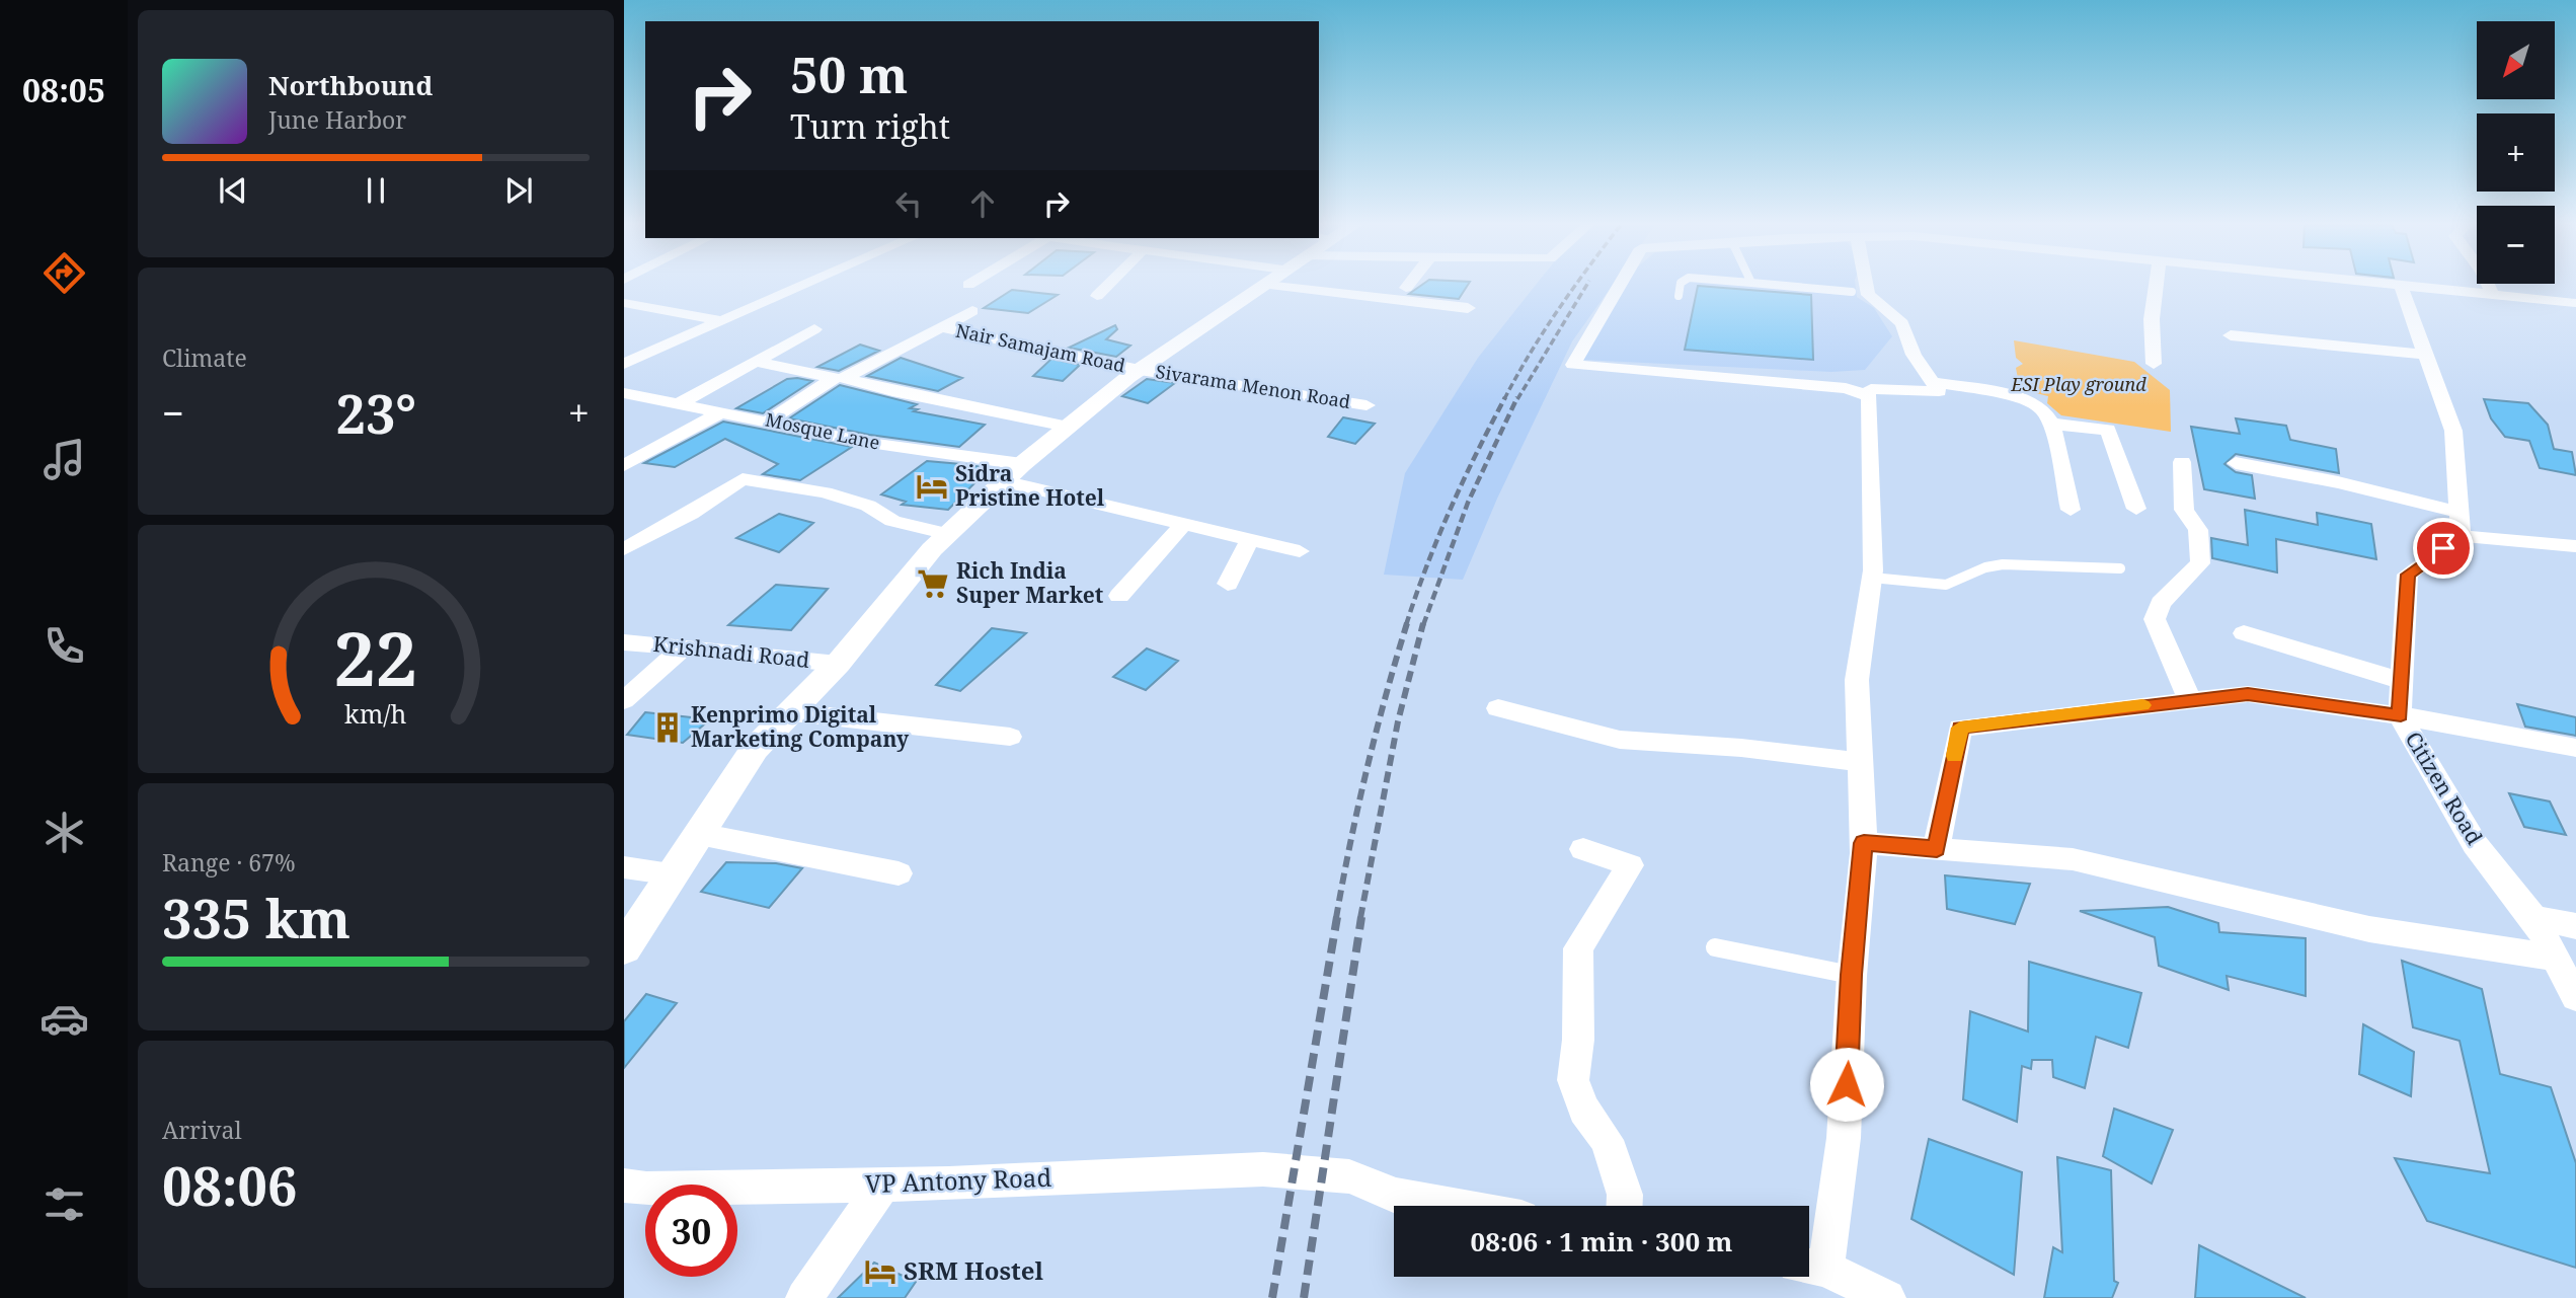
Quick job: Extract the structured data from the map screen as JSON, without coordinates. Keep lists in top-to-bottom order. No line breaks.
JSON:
{"streets":{"street":["Nair Samajam Road","Sivarama Menon Road","Mosque Lane","Krishnadi Road","Citizen Road","VP Antony Road"]},"crossings":[["Nair Samajam Road","Sivarama Menon Road"],["Sivarama Menon Road","Mosque Lane"],["Sivarama Menon Road","Krishnadi Road"]],"parks":["ESI Play ground"],"places":{"hotel":["Sidra Pristine Hotel","SRM Hostel"],"supermarket":["Rich India Super Market"],"building":["Kenprimo Digital Marketing Company"]},"north":"bottom left","page":{"tabs":"08:05","map_buttons":["+","−"],"turn":["50 m","Turn right"],"song":["Northbound","June Harbor"],"tile":["Climate",["Range · 67%","335 km"],["Arrival","08:06"]],"heat":["−","23°","+"],"limit":"30","trip":"08:06 · 1 min · 300 m","gauge":["22","km/h"]}}
